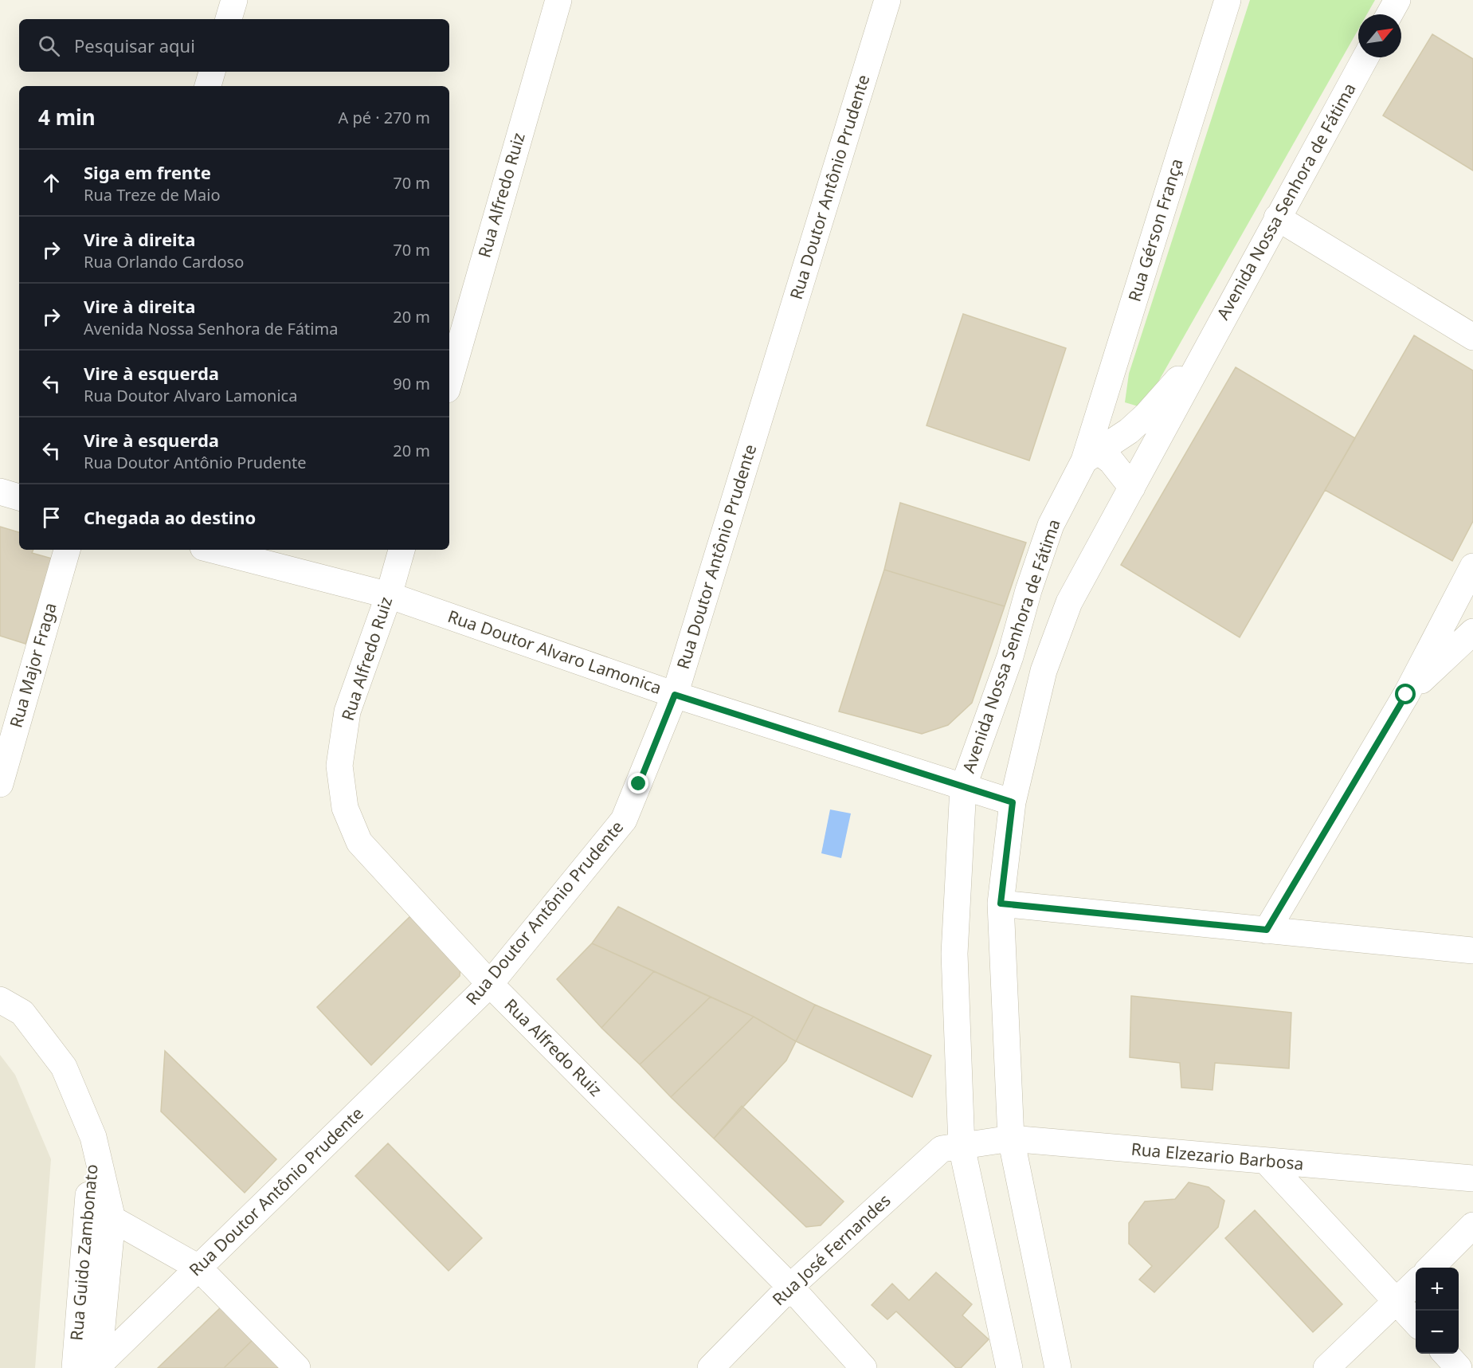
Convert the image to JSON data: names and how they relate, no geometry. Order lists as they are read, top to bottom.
{
  "streets": {
    "street": [
      "Rua Doutor Antônio Prudente",
      "Rua Alfredo Ruiz",
      "Avenida Nossa Senhora de Fátima",
      "Rua Gérson França",
      "Rua Doutor Alvaro Lamonica",
      "Rua Major Fraga",
      "Rua Elzezario Barbosa",
      "Rua José Fernandes",
      "Rua Guido Zambonato"
    ]
  },
  "crossings": [
    ["Rua Doutor Antônio Prudente", "Rua Alfredo Ruiz"],
    ["Rua Doutor Antônio Prudente", "Rua Doutor Alvaro Lamonica"],
    ["Rua Doutor Antônio Prudente", "Rua Guido Zambonato"],
    ["Rua Alfredo Ruiz", "Rua Doutor Alvaro Lamonica"],
    ["Rua Alfredo Ruiz", "Rua José Fernandes"],
    ["Avenida Nossa Senhora de Fátima", "Rua Gérson França"],
    ["Avenida Nossa Senhora de Fátima", "Rua Doutor Alvaro Lamonica"],
    ["Avenida Nossa Senhora de Fátima", "Rua Elzezario Barbosa"],
    ["Avenida Nossa Senhora de Fátima", "Rua José Fernandes"],
    ["Rua Elzezario Barbosa", "Rua José Fernandes"]
  ],
  "north": "top right",
  "page": {
    "search": "Pesquisar aqui",
    "heading": ["4 min", "A pé · 270 m"],
    "list": [
      ["Siga em frente", "Rua Treze de Maio", "70 m"],
      ["Vire à direita", "Rua Orlando Cardoso", "70 m"],
      ["Vire à direita", "Avenida Nossa Senhora de Fátima", "20 m"],
      ["Vire à esquerda", "Rua Doutor Alvaro Lamonica", "90 m"],
      ["Vire à esquerda", "Rua Doutor Antônio Prudente", "20 m"],
      "Chegada ao destino"
    ],
    "map_buttons": ["+", "−"]
  }
}
